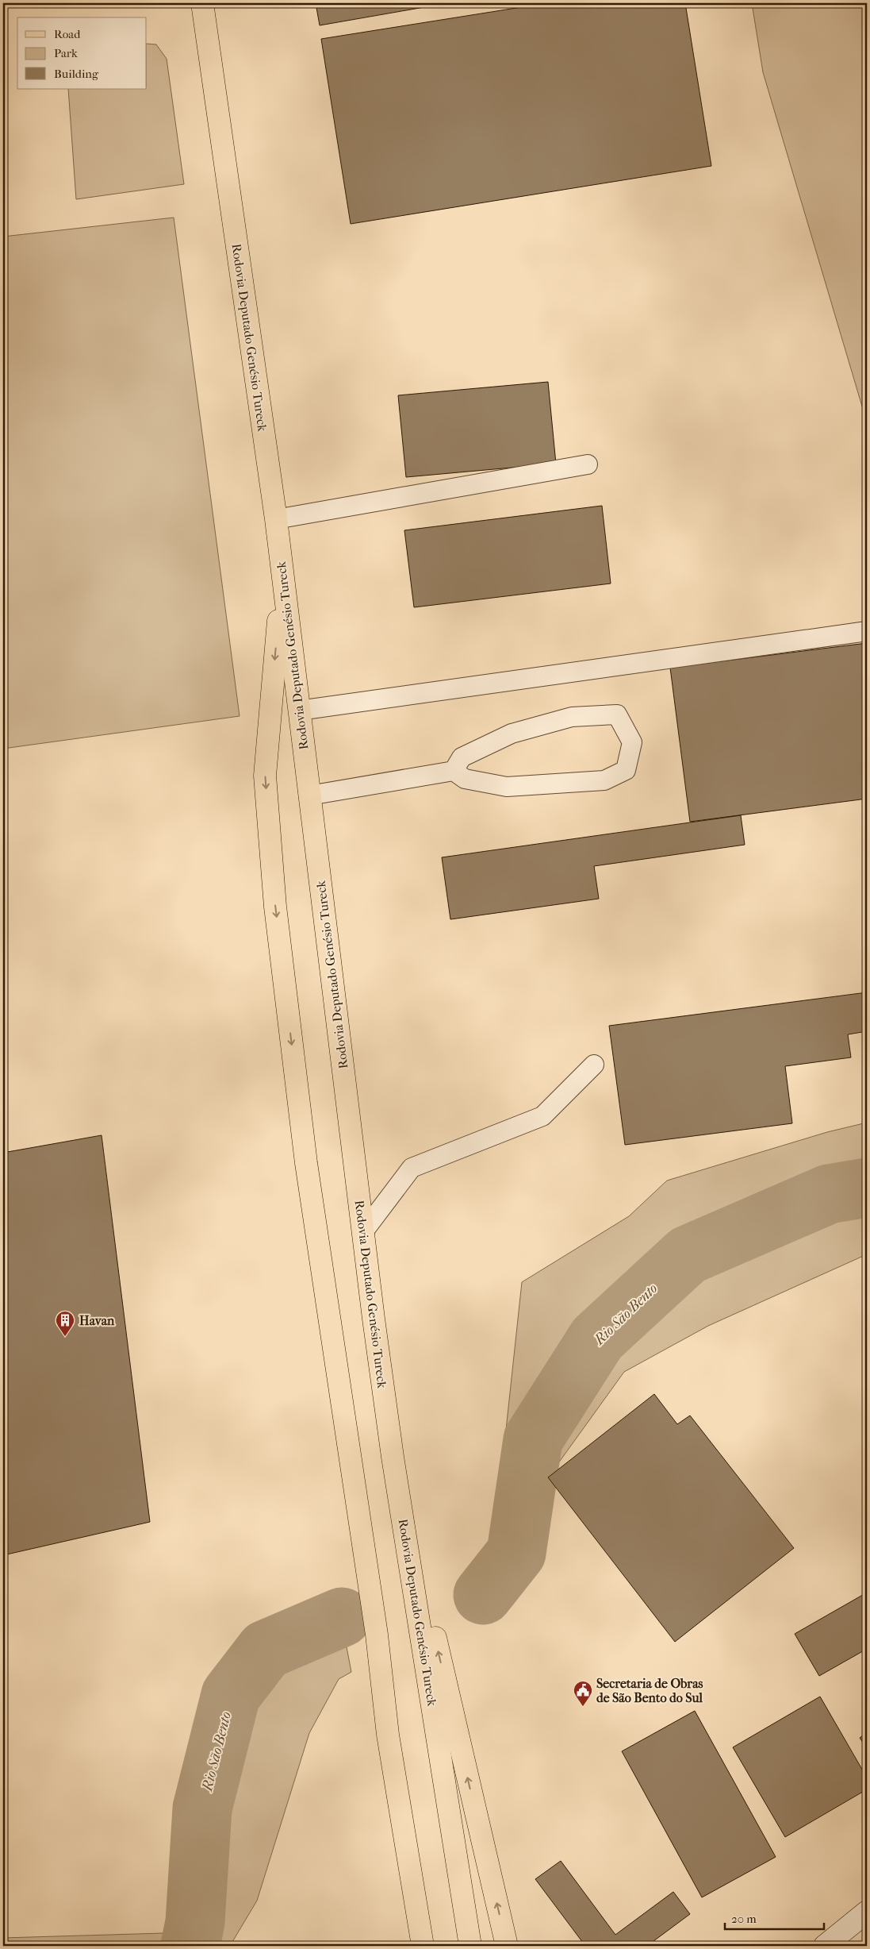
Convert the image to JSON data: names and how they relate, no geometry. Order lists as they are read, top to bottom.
{
  "streets": {
    "main road": ["Rodovia Deputado Genésio Tureck"]
  },
  "water": ["Rio São Bento"],
  "places": {
    "building": ["Havan"],
    "public building": ["Secretaria de Obras de São Bento do Sul"]
  },
  "legend": ["Road", "Park", "Building"],
  "scale_bar": "20 m"
}
